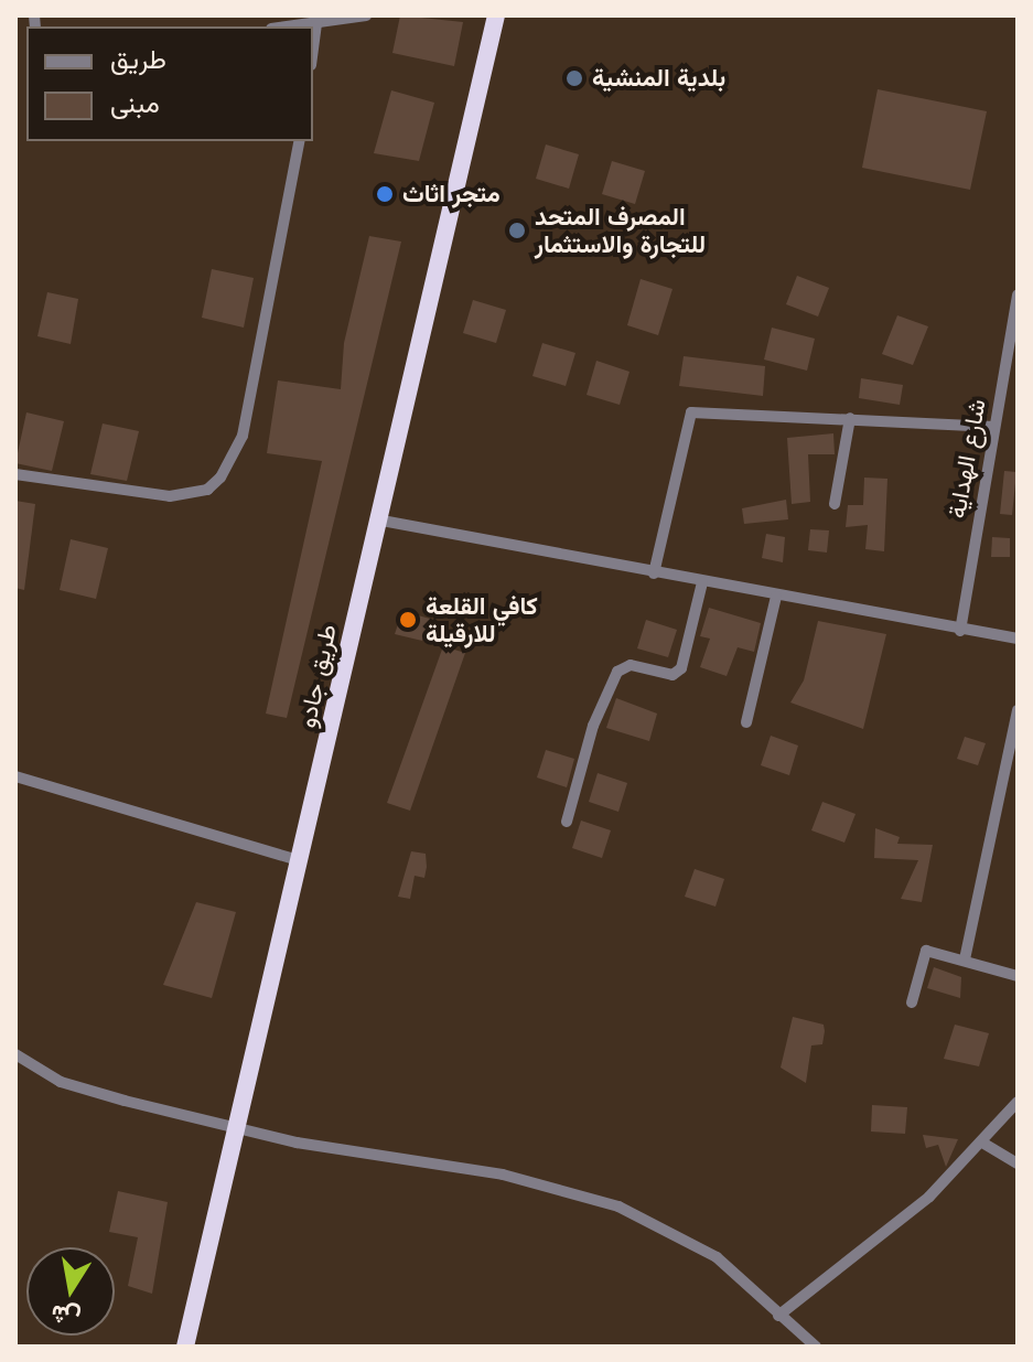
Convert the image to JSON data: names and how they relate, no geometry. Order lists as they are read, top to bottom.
{
  "streets": {
    "highway": ["طريق جادو"],
    "street": ["شارع الهداية"]
  },
  "places": [
    "بلدية المنشية",
    "متجر اثاث",
    "المصرف المتحد للتجارة والاستثمار",
    "كافي القلعة للارقيلة"
  ],
  "legend": ["طريق", "مبنى"],
  "north": "bottom"
}
